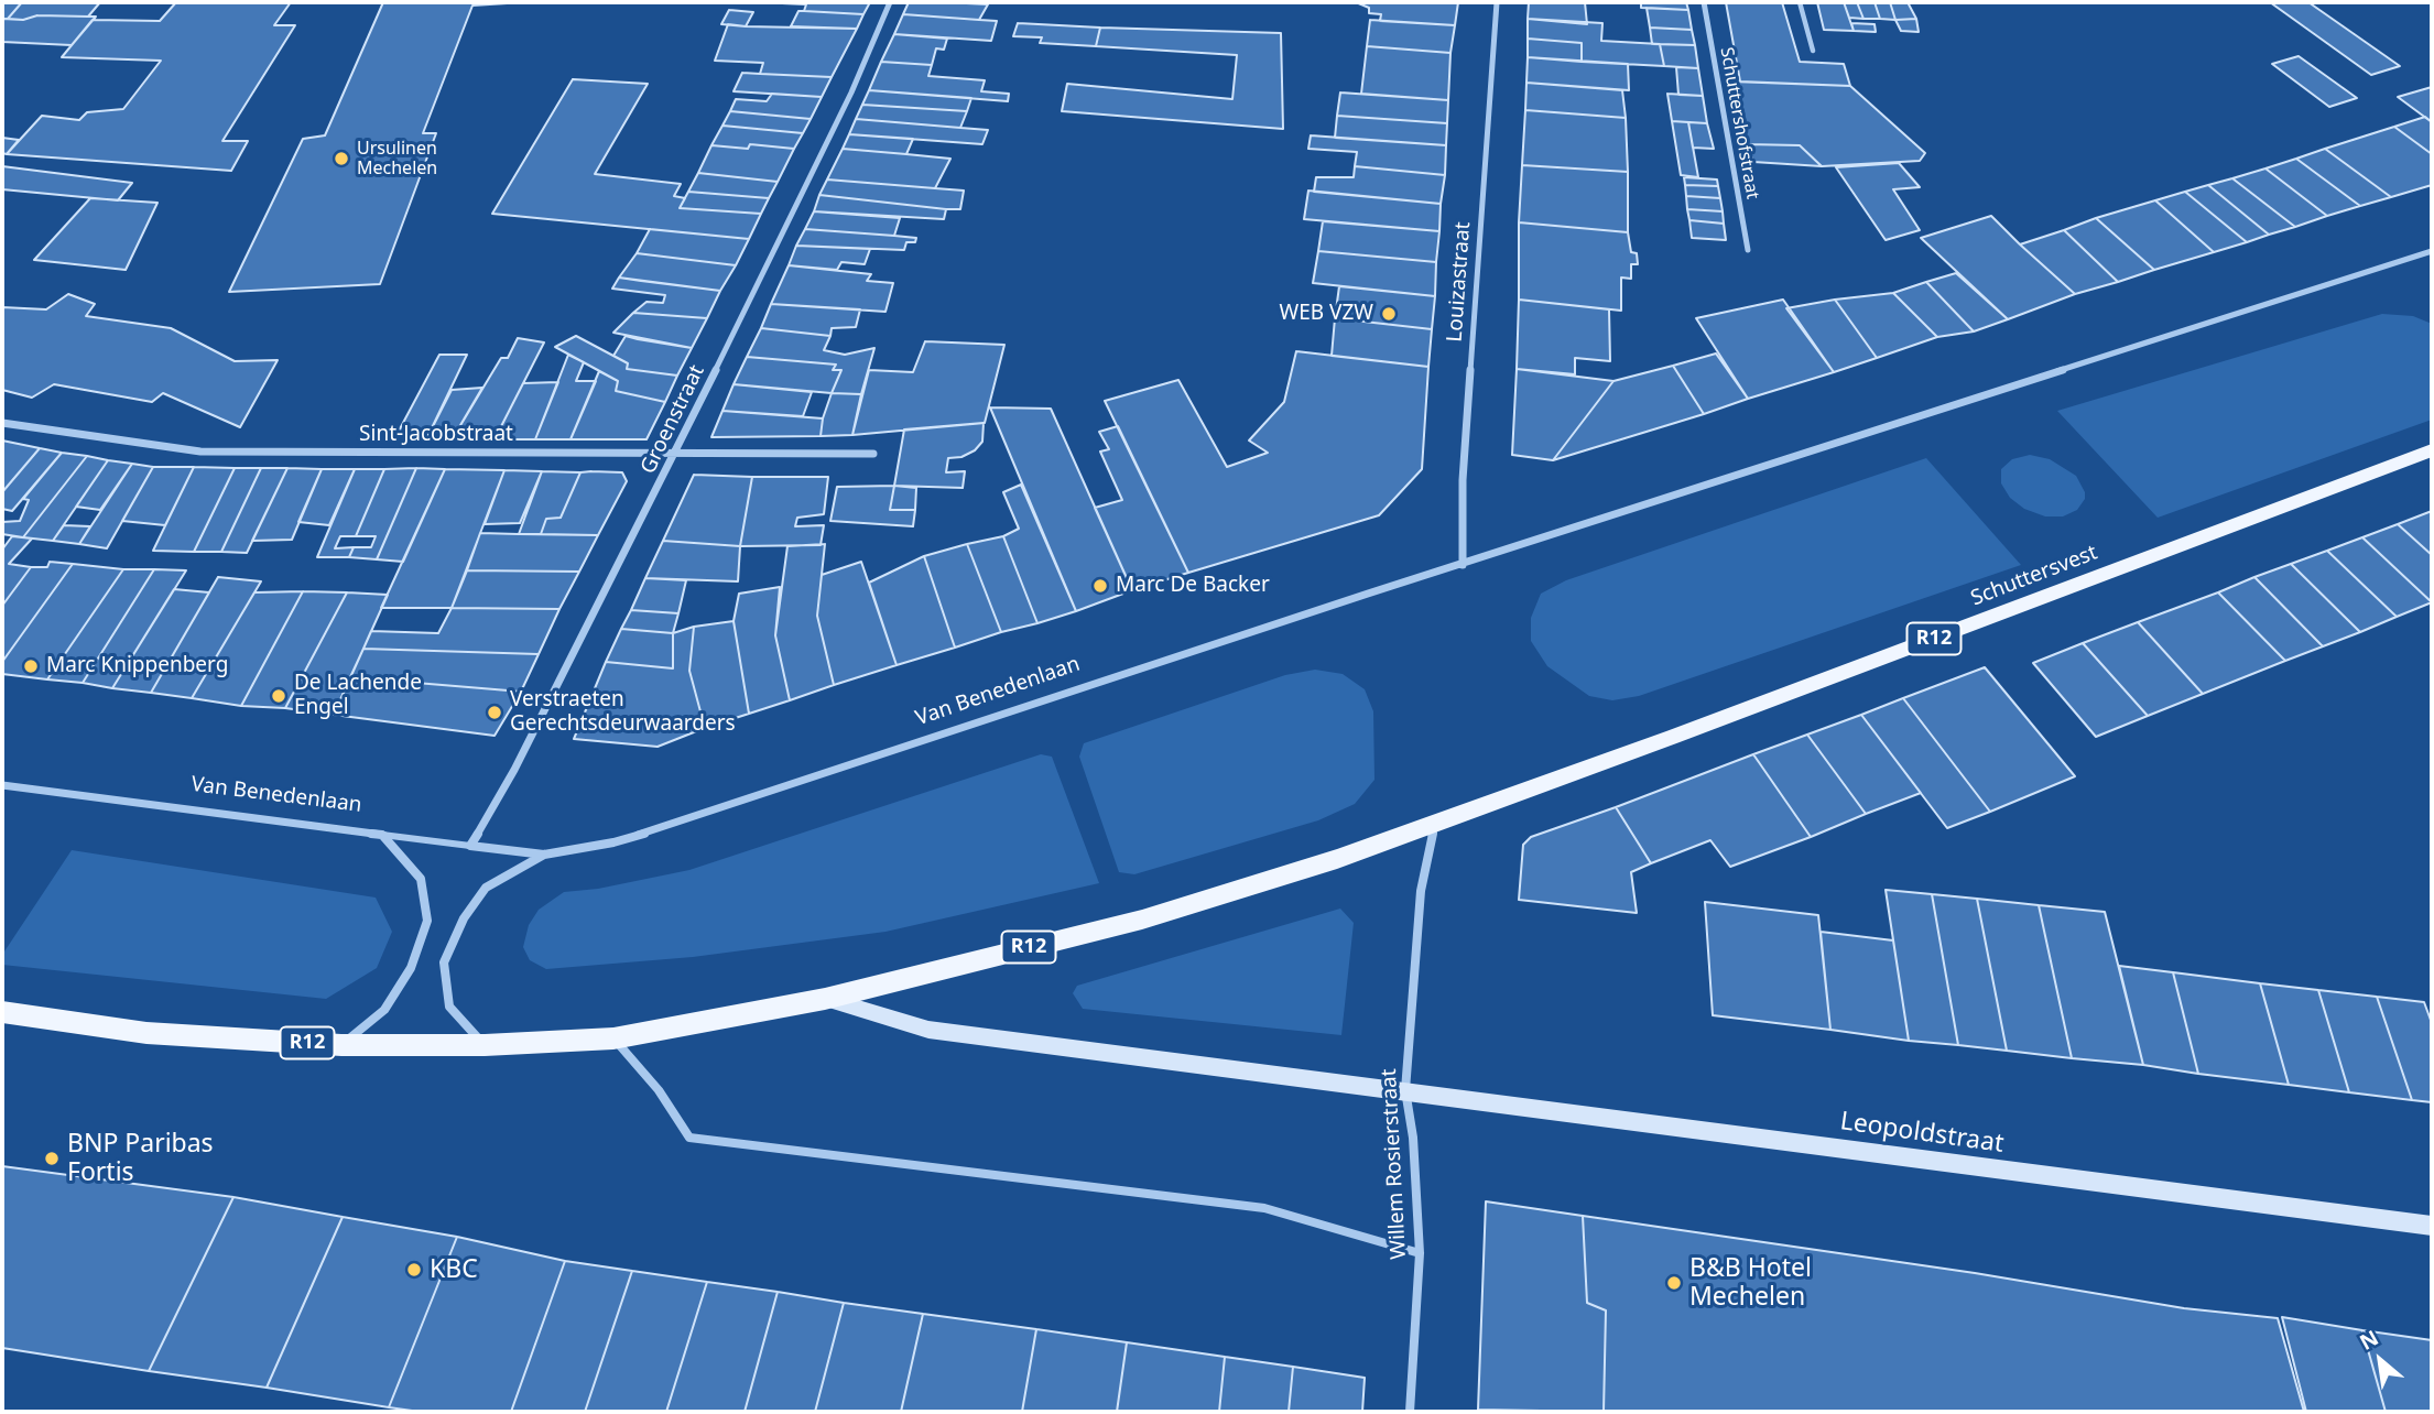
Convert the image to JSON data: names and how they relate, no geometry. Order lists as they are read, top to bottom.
{
  "streets": {
    "main road": ["Schuttersvest", "R12", "Leopoldstraat"],
    "street": [
      "Schuttershofstraat",
      "Louizastraat",
      "Groenstraat",
      "Sint-Jacobstraat",
      "Van Benedenlaan",
      "Willem Rosierstraat"
    ]
  },
  "crossings": [
    ["Louizastraat", "Van Benedenlaan"],
    ["Groenstraat", "Sint-Jacobstraat"],
    ["Groenstraat", "Van Benedenlaan"],
    ["Schuttersvest", "R12"],
    ["Schuttersvest", "Willem Rosierstraat"],
    ["R12", "Van Benedenlaan"],
    ["R12", "Willem Rosierstraat"],
    ["Leopoldstraat", "Willem Rosierstraat"]
  ],
  "places": [
    "Ursulinen Mechelen",
    "WEB VZW",
    "Marc De Backer",
    "Marc Knippenberg",
    "De Lachende Engel",
    "Verstraeten Gerechtsdeurwaarders",
    "BNP Paribas Fortis",
    "KBC",
    "B&B Hotel Mechelen"
  ],
  "north": "top left"
}
